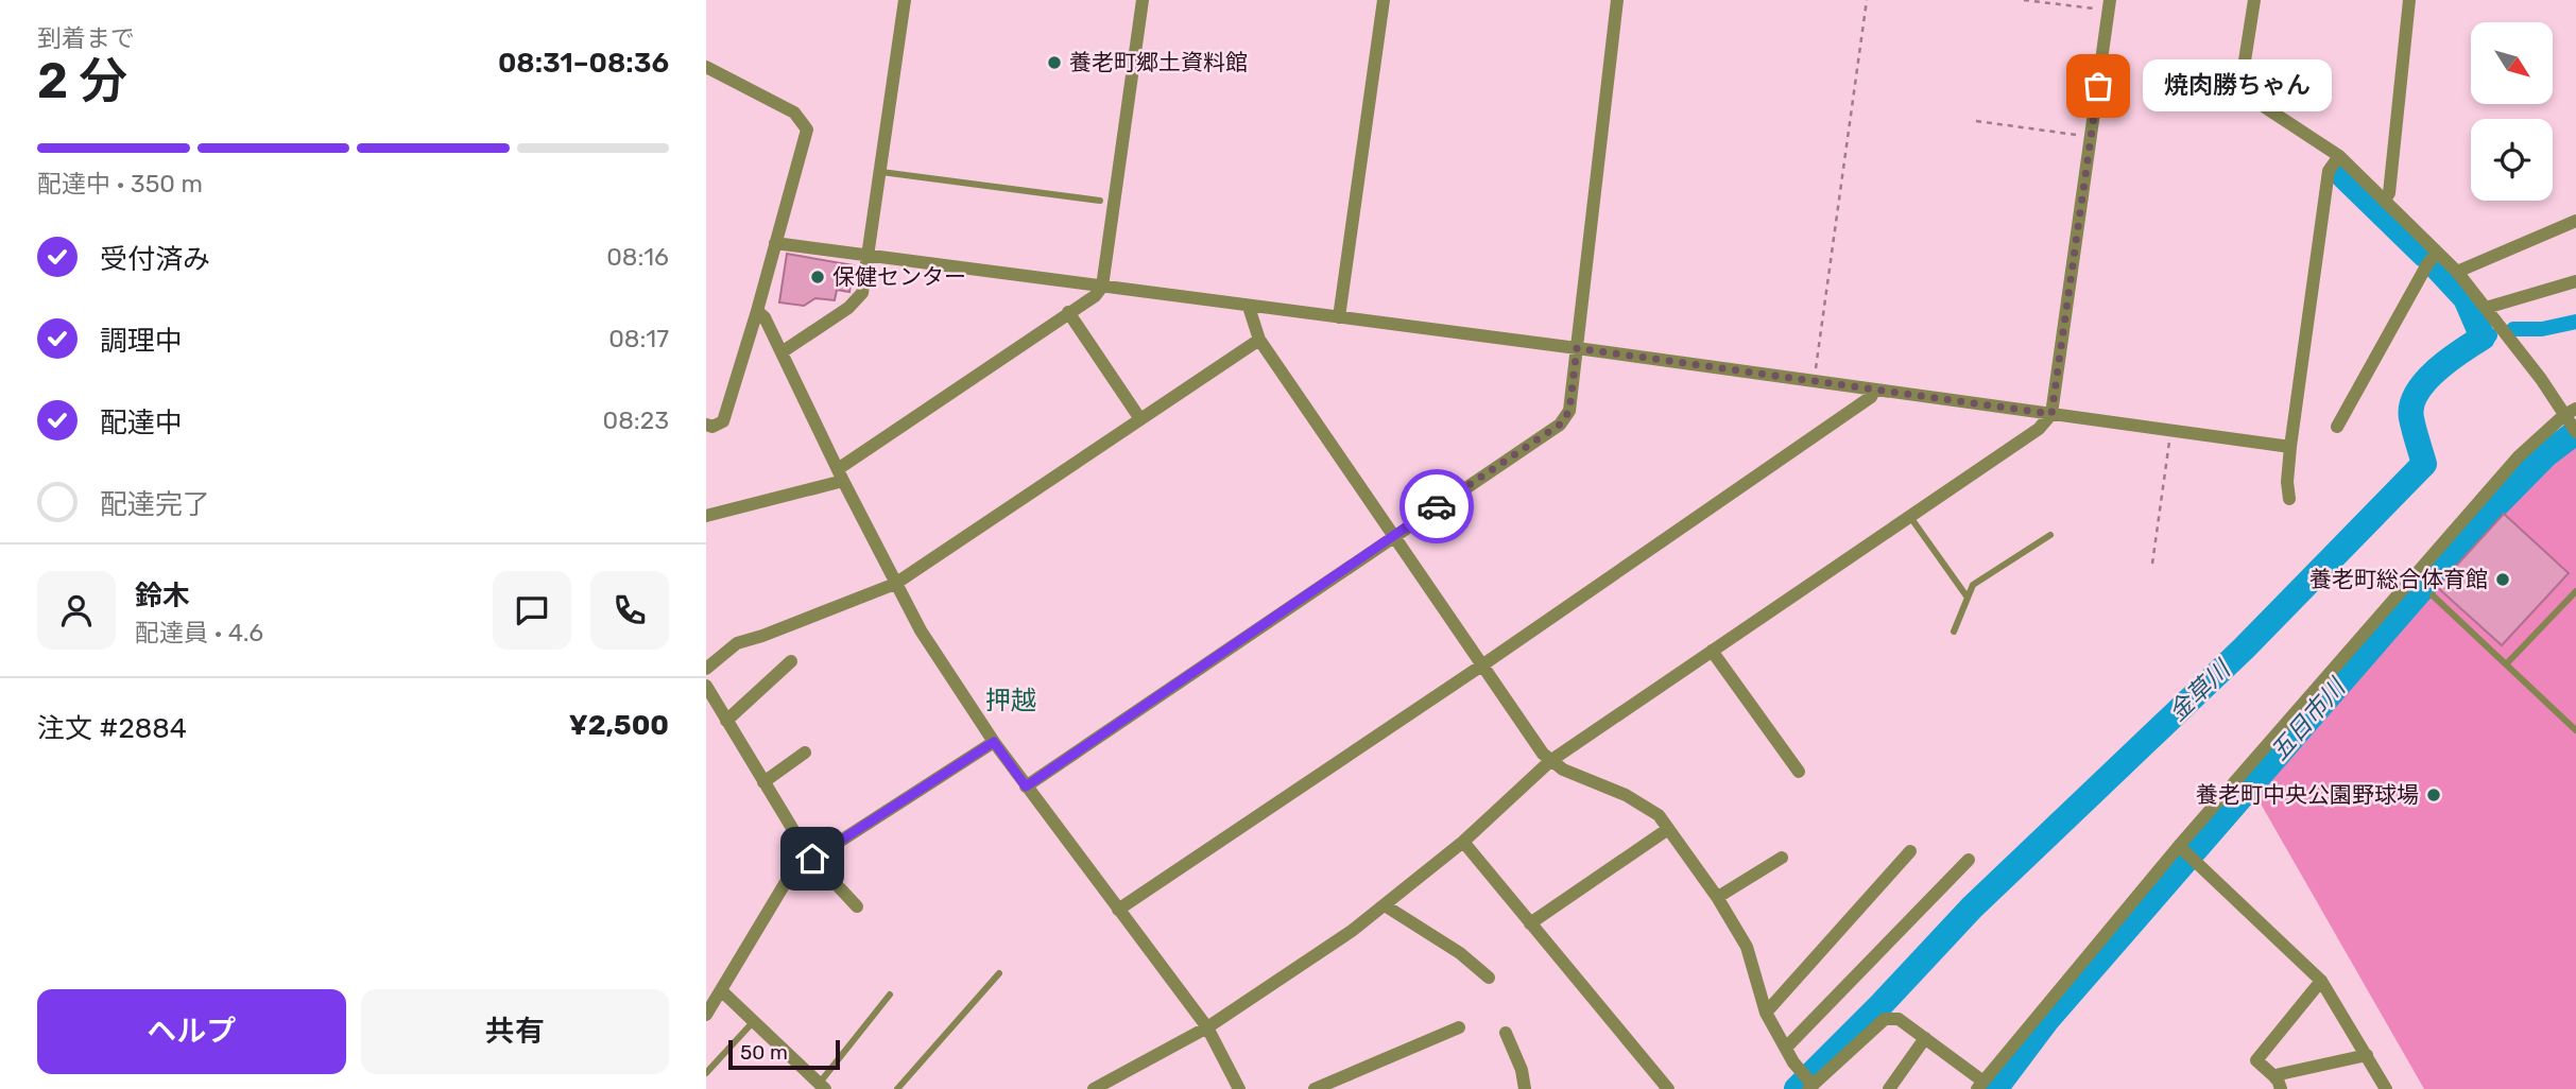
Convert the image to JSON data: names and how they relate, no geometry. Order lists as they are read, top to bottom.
{
  "districts": ["押越"],
  "water": ["金草川", "五日市川"],
  "places": [
    "養老町郷土資料館",
    "焼肉勝ちゃん",
    "保健センター",
    "養老町総合体育館",
    "養老町中央公園野球場"
  ],
  "scale_bar": "50 m",
  "north": "bottom right",
  "page": {
    "heading": ["2 分", "到着まで", "08:31–08:36"],
    "panel": [
      "鈴木",
      "配達員 · 4.6",
      "注文 #2884",
      "¥2,500"
    ],
    "bubble": "焼肉勝ちゃん",
    "bar": "配達中 · 350 m",
    "list": [
      ["受付済み", "08:16"],
      ["調理中", "08:17"],
      ["配達中", "08:23"],
      "配達完了"
    ],
    "buttons": ["ヘルプ", "共有"],
    "scale": "50 m"
  }
}
